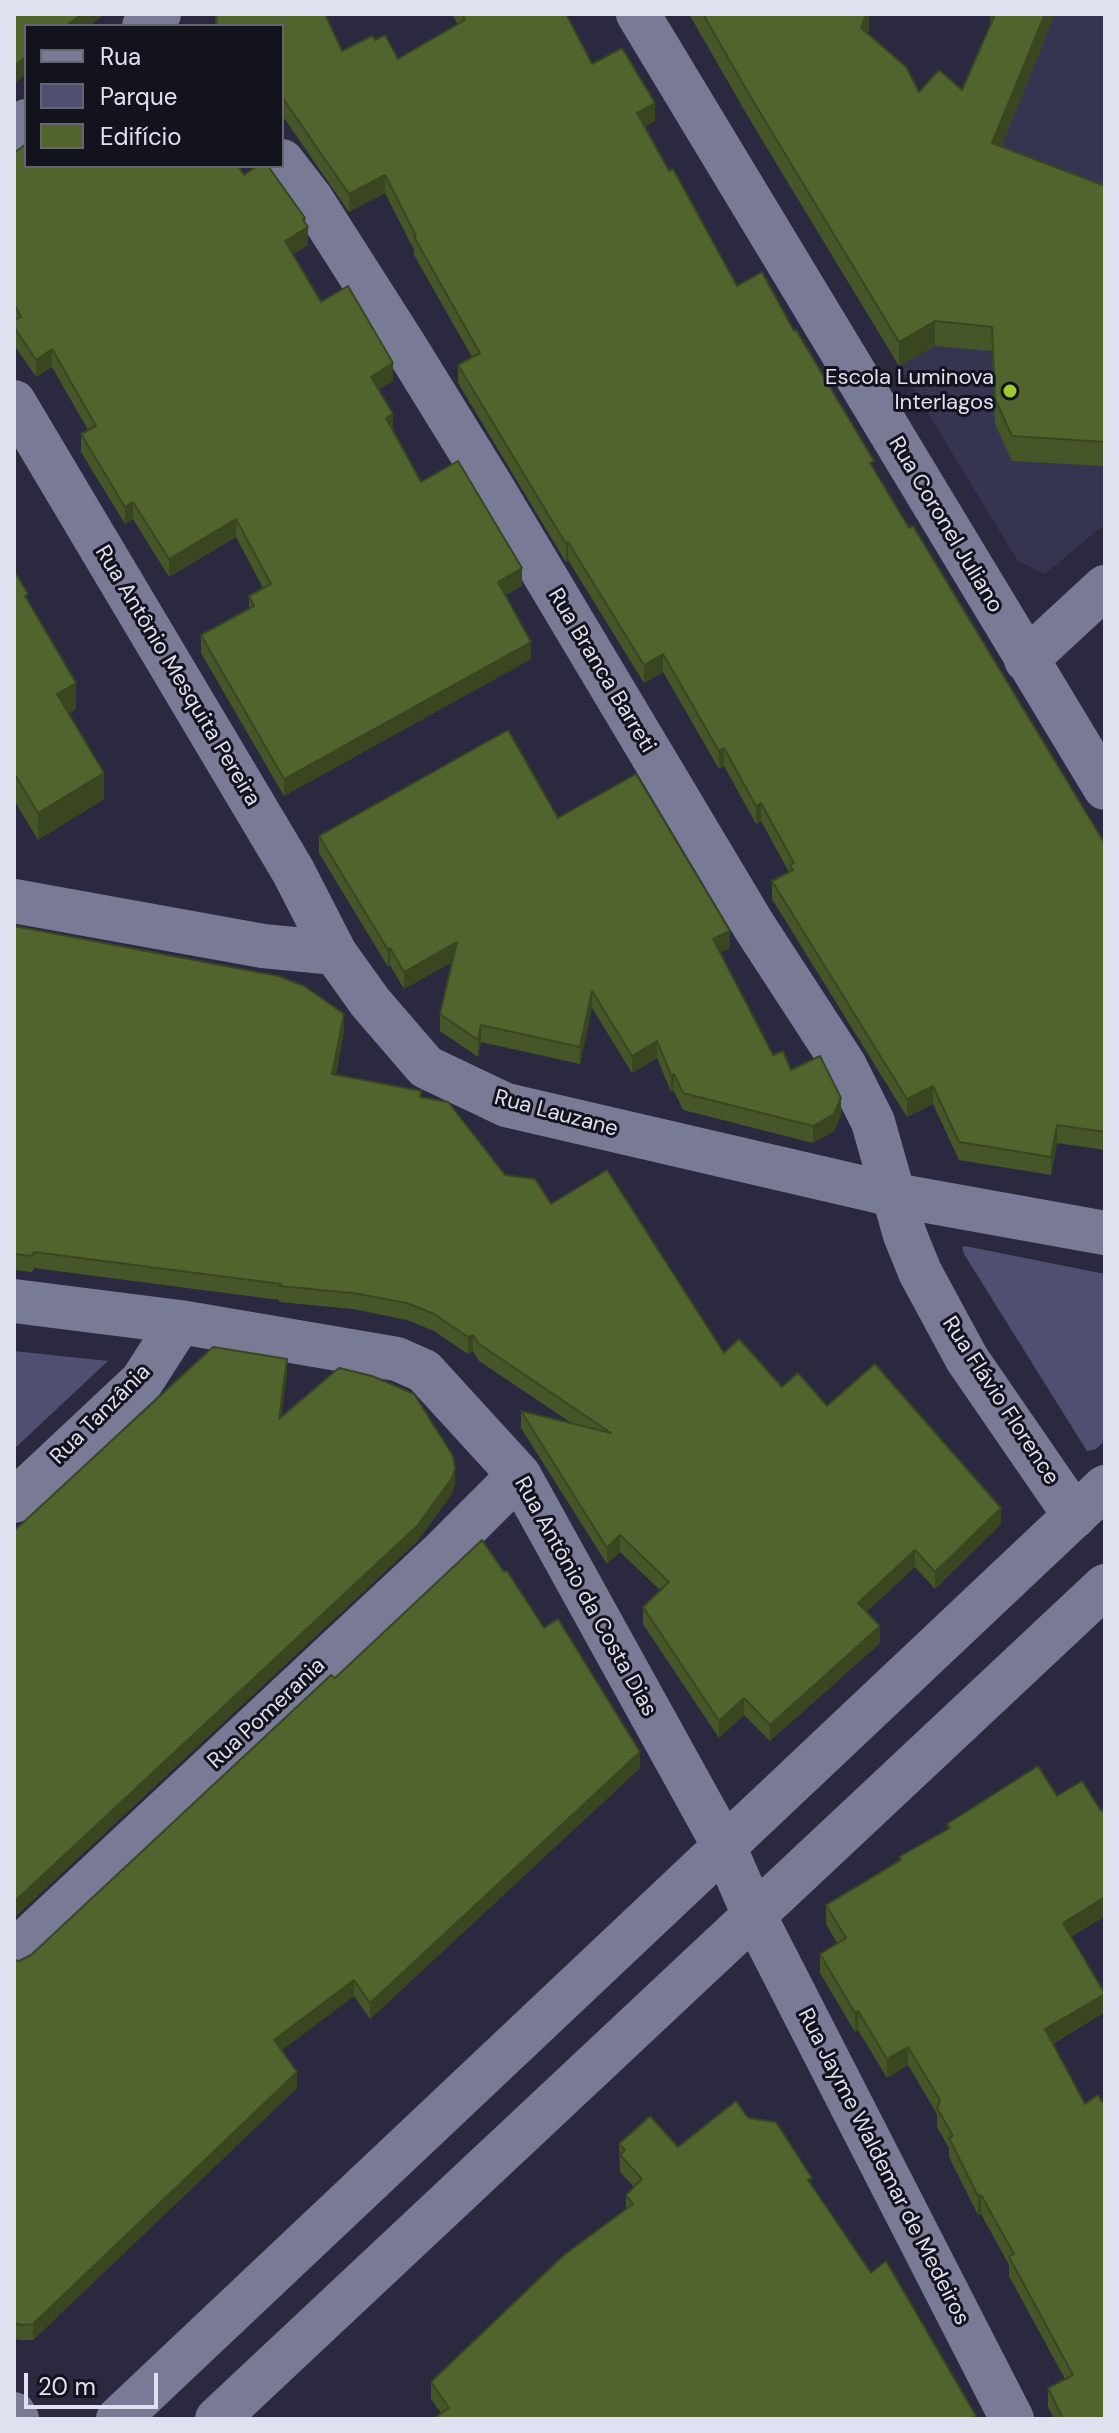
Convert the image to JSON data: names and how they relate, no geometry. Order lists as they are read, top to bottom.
{
  "streets": {
    "street": [
      "Rua Coronel Juliano",
      "Rua Branca Barreti",
      "Rua Antônio Mesquita Pereira",
      "Rua Lauzane",
      "Rua Flávio Florence",
      "Rua Tanzânia",
      "Rua Antônio da Costa Dias",
      "Rua Pomerania",
      "Rua Jayme Waldemar de Medeiros"
    ]
  },
  "crossings": [
    ["Rua Branca Barreti", "Rua Lauzane"],
    ["Rua Branca Barreti", "Rua Flávio Florence"],
    ["Rua Antônio Mesquita Pereira", "Rua Lauzane"],
    ["Rua Lauzane", "Rua Flávio Florence"],
    ["Rua Tanzânia", "Rua Antônio da Costa Dias"],
    ["Rua Antônio da Costa Dias", "Rua Pomerania"],
    ["Rua Antônio da Costa Dias", "Rua Jayme Waldemar de Medeiros"]
  ],
  "places": ["Escola Luminova Interlagos"],
  "legend": ["Rua", "Parque", "Edifício"],
  "scale_bar": "20 m"
}
